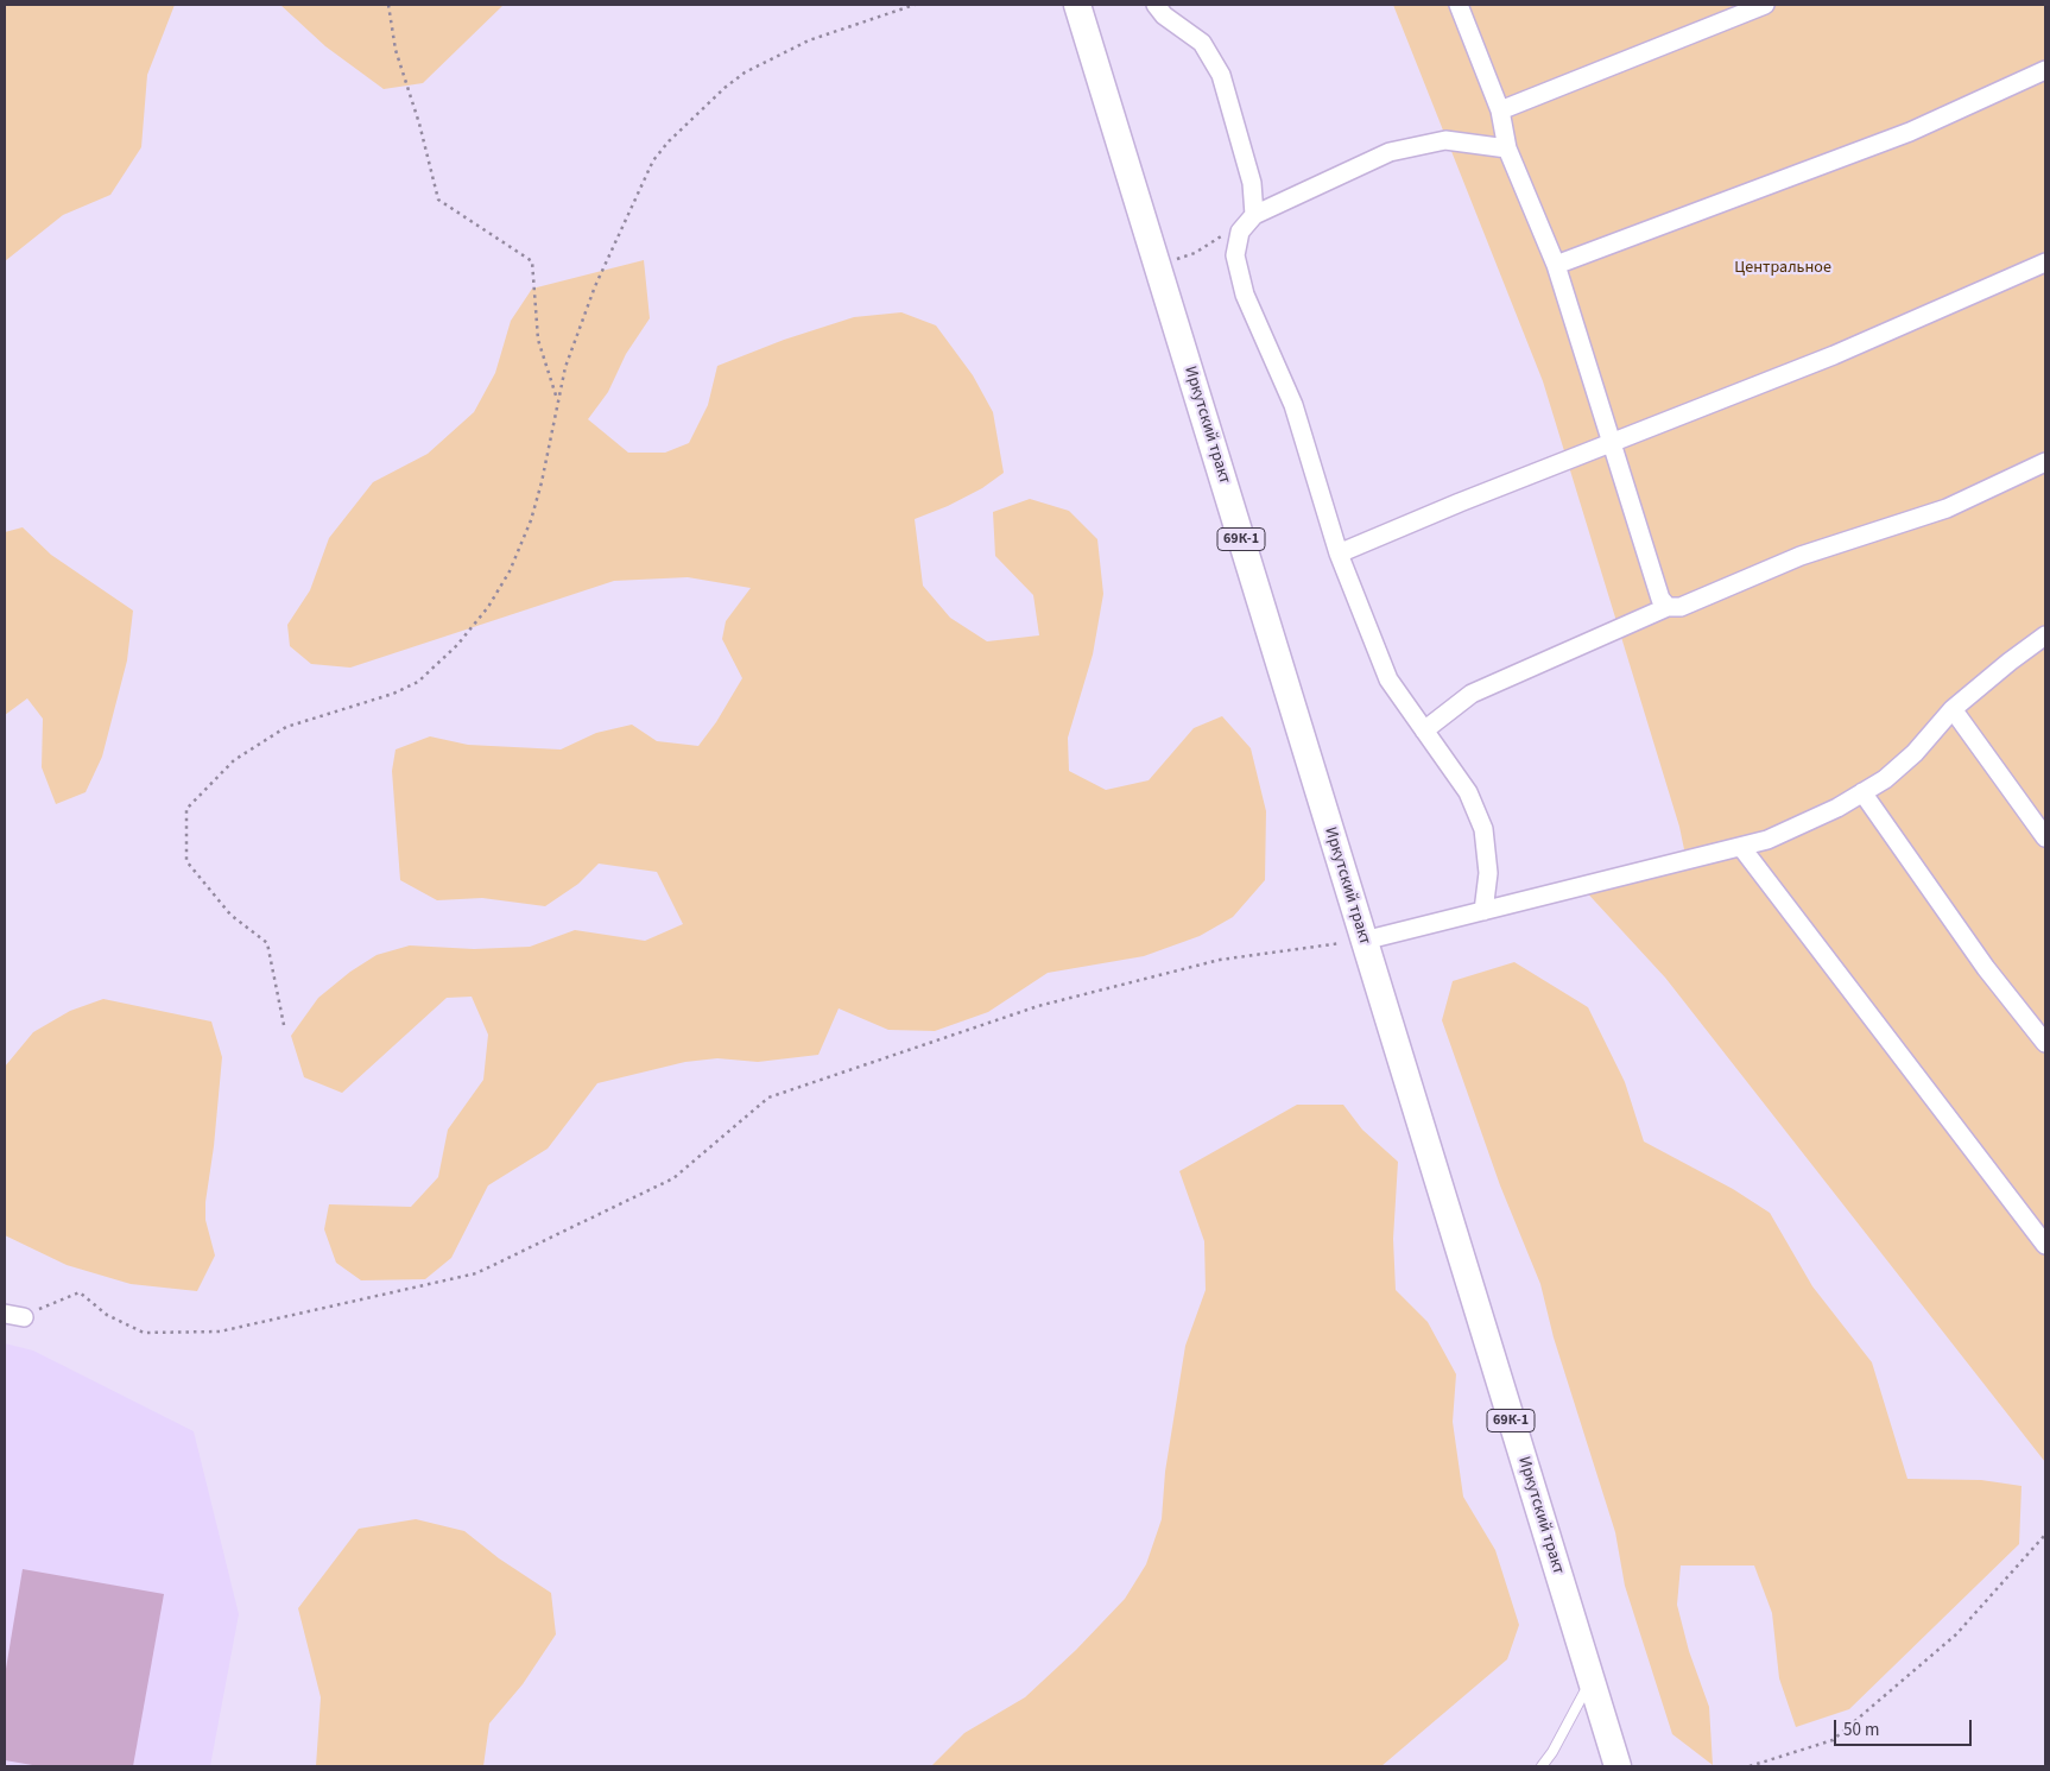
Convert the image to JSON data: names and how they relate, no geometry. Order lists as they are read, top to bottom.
{
  "streets": {
    "main road": ["Иркутский тракт", "69К-1"]
  },
  "parks": ["Центральное"],
  "scale_bar": "50 m"
}
